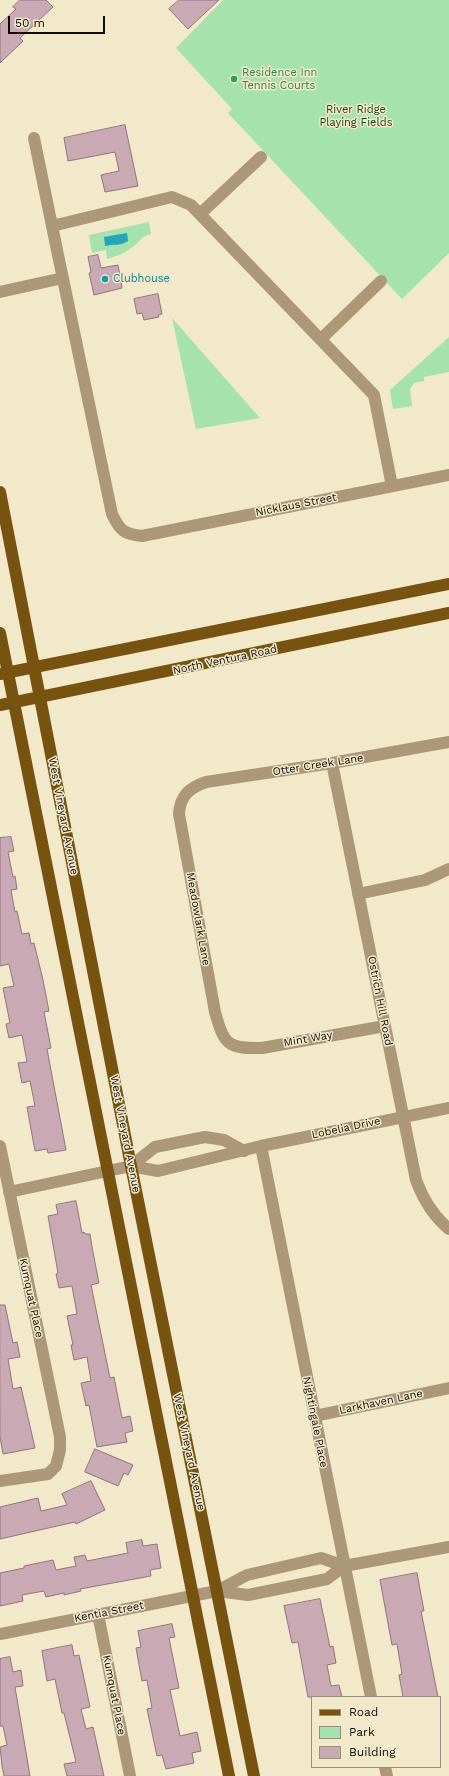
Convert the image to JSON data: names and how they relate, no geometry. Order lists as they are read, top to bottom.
{
  "streets": {
    "main road": ["North Ventura Road", "West Vineyard Avenue"],
    "street": [
      "Nicklaus Street",
      "Otter Creek Lane",
      "Meadowlark Lane",
      "Ostrich Hill Road",
      "Mint Way",
      "Lobelia Drive",
      "Kumquat Place",
      "Larkhaven Lane",
      "Nightingale Place",
      "Kentia Street"
    ]
  },
  "crossings": [
    ["North Ventura Road", "West Vineyard Avenue"],
    ["Otter Creek Lane", "Meadowlark Lane"],
    ["Otter Creek Lane", "Ostrich Hill Road"],
    ["West Vineyard Avenue", "Lobelia Drive"],
    ["West Vineyard Avenue", "Kentia Street"],
    ["Meadowlark Lane", "Mint Way"],
    ["Ostrich Hill Road", "Mint Way"],
    ["Ostrich Hill Road", "Lobelia Drive"],
    ["Lobelia Drive", "Kumquat Place"],
    ["Lobelia Drive", "Nightingale Place"],
    ["Kumquat Place", "Kentia Street"],
    ["Larkhaven Lane", "Nightingale Place"],
    ["Nightingale Place", "Kentia Street"]
  ],
  "parks": ["River Ridge Playing Fields"],
  "places": ["Residence Inn Tennis Courts", "Clubhouse"],
  "legend": ["Road", "Park", "Building"],
  "scale_bar": "50 m"
}
